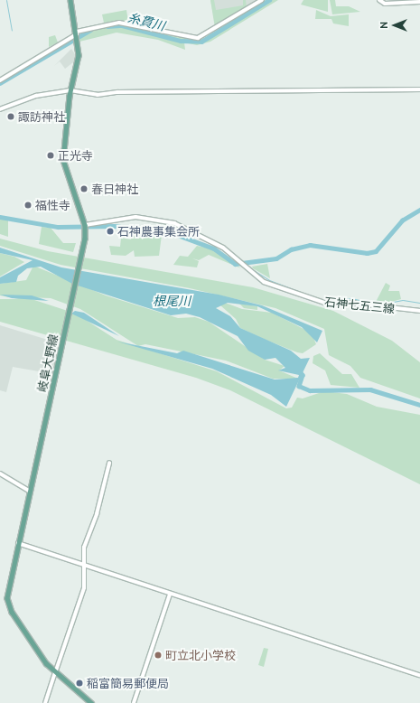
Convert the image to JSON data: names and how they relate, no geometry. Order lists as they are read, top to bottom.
{
  "streets": {
    "main road": ["石神七五三線", "岐阜大野線"]
  },
  "crossings": [
    ["石神七五三線", "岐阜大野線"]
  ],
  "water": ["糸貫川", "根尾川"],
  "places": [
    "諏訪神社",
    "正光寺",
    "春日神社",
    "福性寺",
    "石神農事集会所",
    "町立北小学校",
    "稲富簡易郵便局"
  ],
  "north": "left"
}
